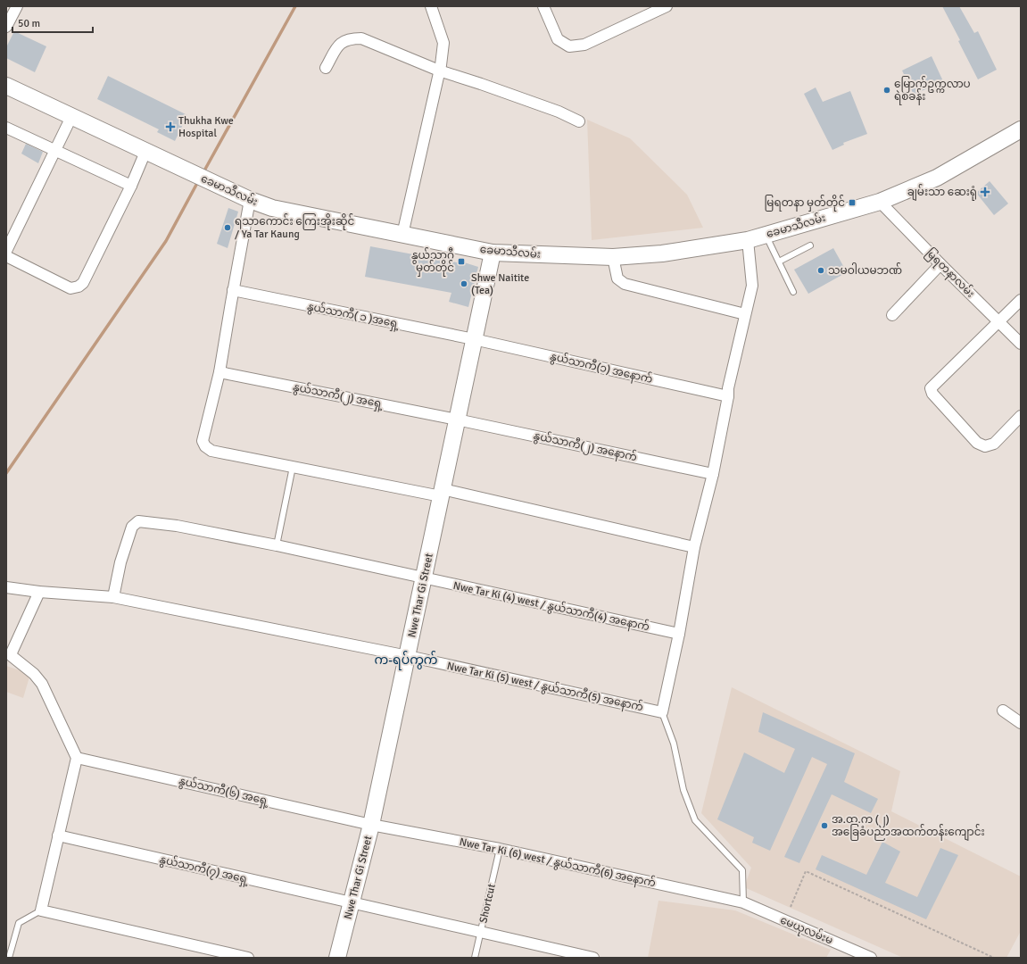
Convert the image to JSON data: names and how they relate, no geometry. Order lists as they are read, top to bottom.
{
  "streets": {
    "main road": ["ခေမာသီလမ်း", "Nwe Thar Gi Street"],
    "street": [
      "မြရတနာလမ်း",
      "နွယ်သာကီ( ၁ )အရှေ့",
      "နွယ်သာကီ(၁) အနောက်",
      "နွယ်သာကီ(၂) အရှေ့",
      "နွယ်သာကီ(၂) အနောက်",
      "Nwe Tar Ki (4) west / နွယ်သာကီ(4) အနောက်",
      "Nwe Tar Ki (5) west / နွယ်သာကီ(5) အနောက်",
      "နွယ်သာကီ(၆) အရှေ့",
      "Nwe Tar Ki (6) west / နွယ်သာကီ(6) အနောက်",
      "နွယ်သာကီ(၇) အရှေ့",
      "မေယုလမ်းမ"
    ],
    "lane": ["Shortcut"]
  },
  "crossings": [
    ["ခေမာသီလမ်း", "မြရတနာလမ်း"],
    ["ခေမာသီလမ်း", "Nwe Thar Gi Street"],
    ["နွယ်သာကီ( ၁ )အရှေ့", "နွယ်သာကီ(၁) အနောက်"],
    ["နွယ်သာကီ( ၁ )အရှေ့", "Nwe Thar Gi Street"],
    ["နွယ်သာကီ(၁) အနောက်", "Nwe Thar Gi Street"],
    ["နွယ်သာကီ(၂) အရှေ့", "နွယ်သာကီ(၂) အနောက်"],
    ["နွယ်သာကီ(၂) အရှေ့", "Nwe Thar Gi Street"],
    ["နွယ်သာကီ(၂) အနောက်", "Nwe Thar Gi Street"],
    ["Nwe Thar Gi Street", "Nwe Tar Ki (4) west / နွယ်သာကီ(4) အနောက်"],
    ["Nwe Thar Gi Street", "Nwe Tar Ki (5) west / နွယ်သာကီ(5) အနောက်"],
    ["Nwe Thar Gi Street", "နွယ်သာကီ(၆) အရှေ့"],
    ["Nwe Thar Gi Street", "Nwe Tar Ki (6) west / နွယ်သာကီ(6) အနောက်"],
    ["Nwe Thar Gi Street", "နွယ်သာကီ(၇) အရှေ့"],
    ["Nwe Tar Ki (4) west / နွယ်သာကီ(4) အနောက်", "Nwe Tar Ki (5) west / နွယ်သာကီ(5) အနောက်"],
    ["နွယ်သာကီ(၆) အရှေ့", "Nwe Tar Ki (6) west / နွယ်သာကီ(6) အနောက်"],
    ["Nwe Tar Ki (6) west / နွယ်သာကီ(6) အနောက်", "Shortcut"],
    ["Nwe Tar Ki (6) west / နွယ်သာကီ(6) အနောက်", "မေယုလမ်းမ"],
    ["နွယ်သာကီ(၇) အရှေ့", "Shortcut"]
  ],
  "districts": ["က-ရပ်ကွက်"],
  "places": {
    "other": [
      "မြောက်ဥက္ကလာပ ရဲစခန်း",
      "ရသာကောင်း ကြေးအိုးဆိုင် / Ya Tar Kaung",
      "သမဝါယမဘဏ်",
      "Shwe Naitite (Tea)",
      "အ.ထ.က (၂) အခြေခံပညာအထက်တန်းကျောင်း"
    ],
    "health": ["Thukha Kwe Hospital", "ချမ်းသာ ဆေးရုံ"],
    "transit": ["မြရတနာ မှတ်တိုင်", "နွယ်သာဂီ မှတ်တိုင်"]
  },
  "scale_bar": "50 m"
}
